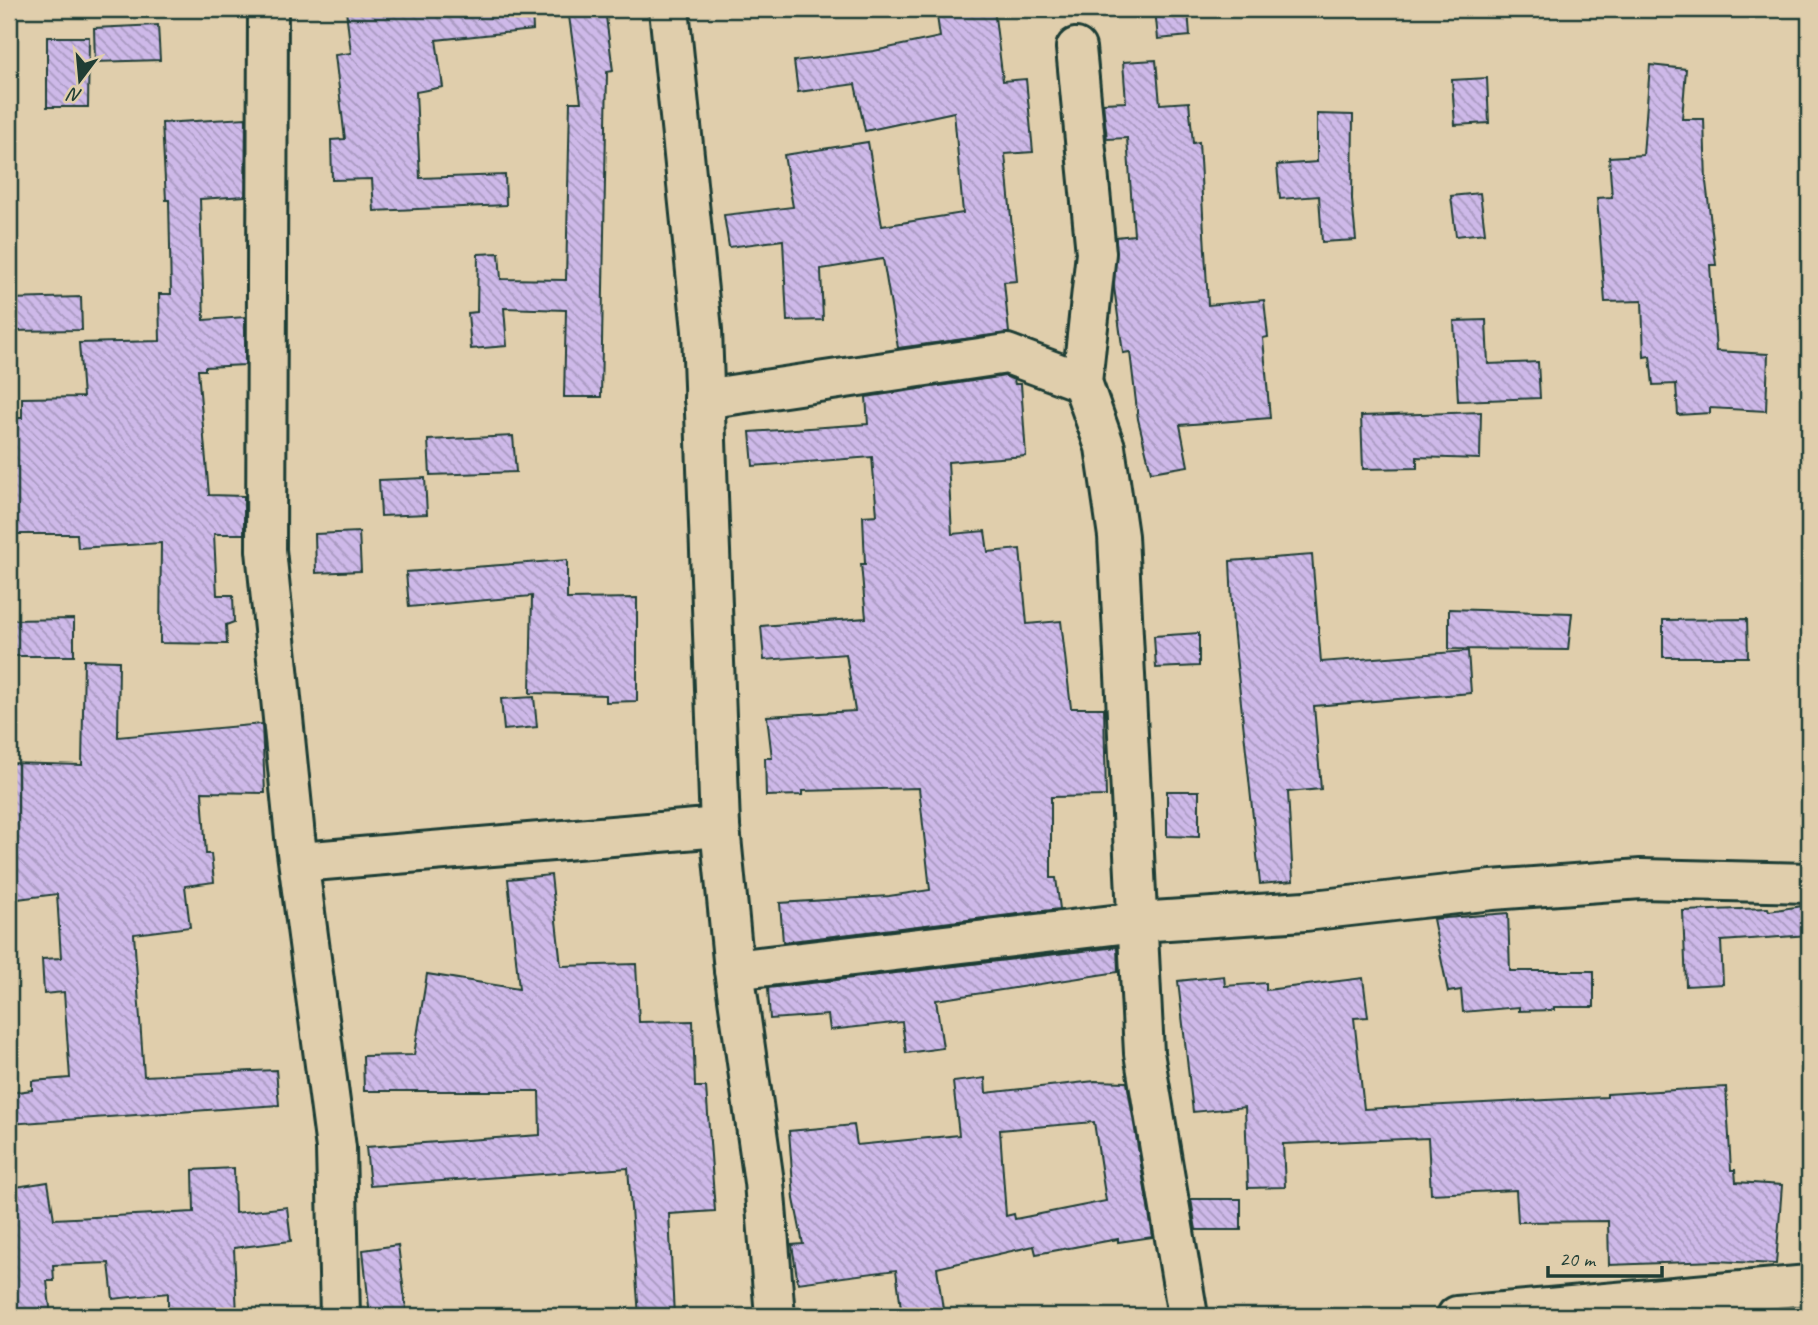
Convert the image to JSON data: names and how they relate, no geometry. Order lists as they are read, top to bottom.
{
  "scale_bar": "20 m",
  "north": "bottom"
}
